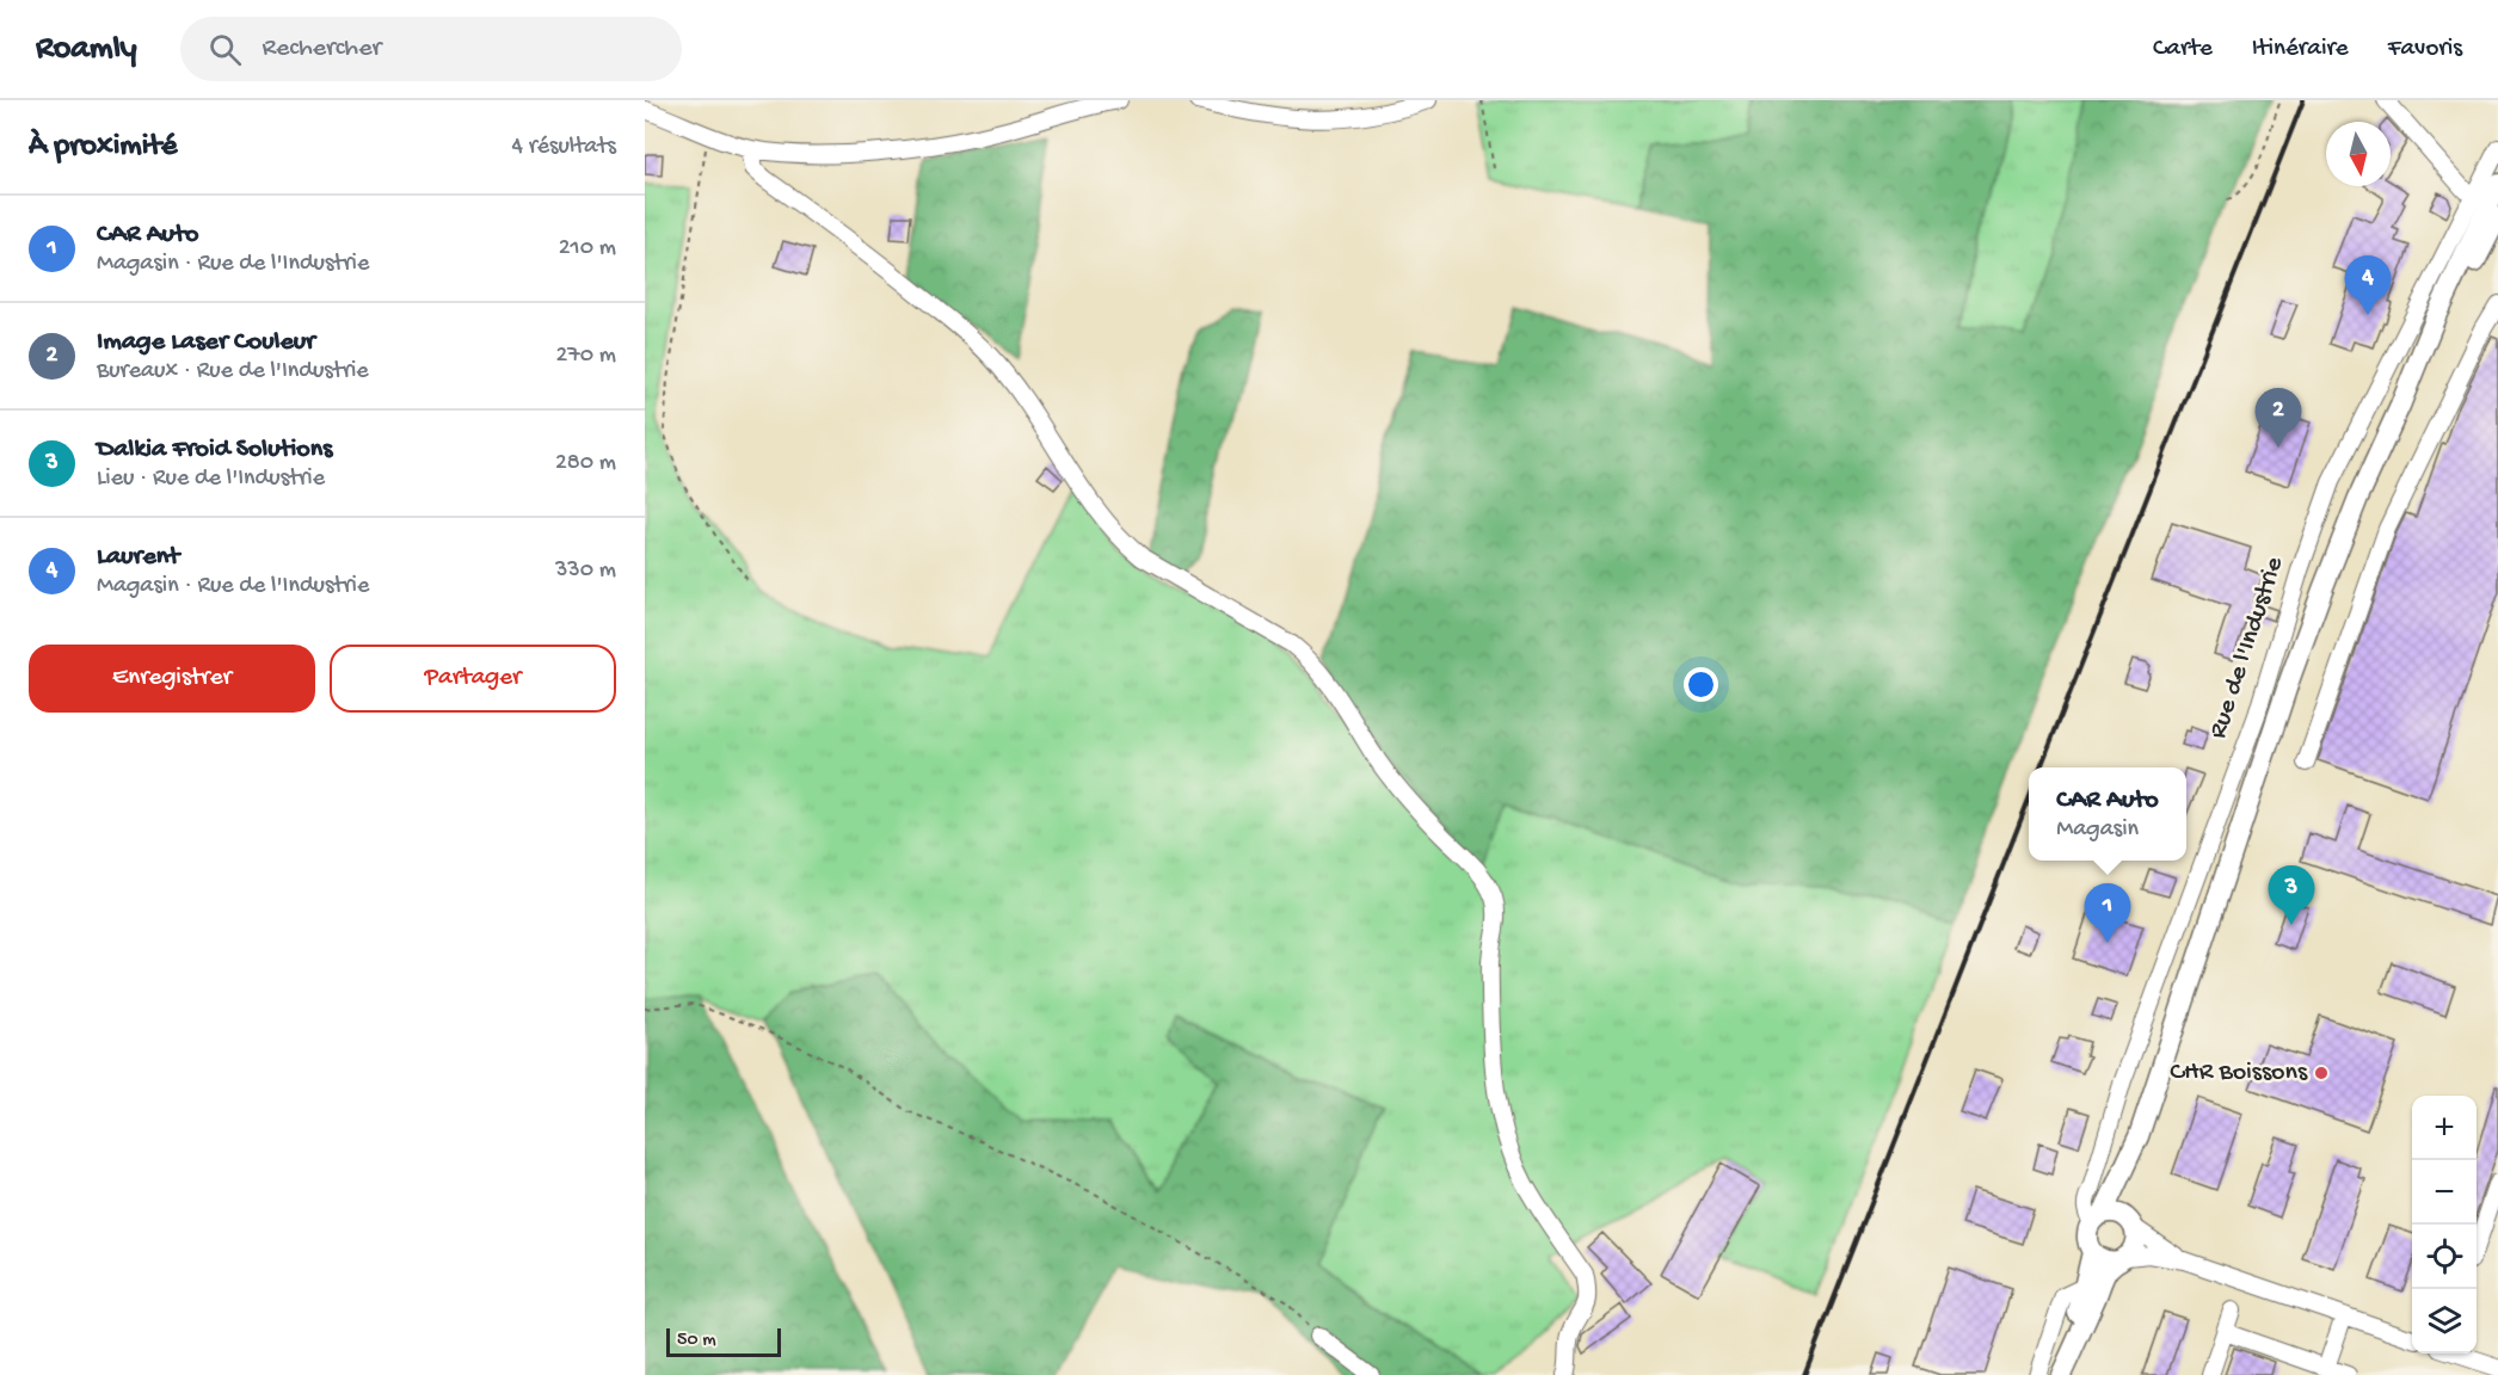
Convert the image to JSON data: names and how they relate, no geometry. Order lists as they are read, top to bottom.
{
  "streets": {
    "main road": ["Rue de l'Industrie"]
  },
  "places": ["CHR Boissons"],
  "scale_bar": "50 m",
  "north": "bottom",
  "page": {
    "header": "Roamly",
    "search": "Rechercher",
    "nav": ["Carte", "Itinéraire", "Favoris"],
    "heading": ["À proximité", "4 résultats"],
    "list": [
      {
        "mark": "1",
        "name": "CAR Auto",
        "note": "Magasin · Rue de l'Industrie",
        "value": "210 m"
      },
      {
        "mark": "2",
        "name": "Image Laser Couleur",
        "note": "Bureaux · Rue de l'Industrie",
        "value": "270 m"
      },
      {
        "mark": "3",
        "name": "Dalkia Froid Solutions",
        "note": "Lieu · Rue de l'Industrie",
        "value": "280 m"
      },
      {
        "mark": "4",
        "name": "Laurent",
        "note": "Magasin · Rue de l'Industrie",
        "value": "330 m"
      }
    ],
    "pins": [
      "4",
      "2",
      "3",
      "1"
    ],
    "buttons": ["Enregistrer", "Partager"],
    "popup": ["CAR Auto", "Magasin"],
    "map_buttons": ["+", "−"],
    "scale": "50 m"
  }
}
